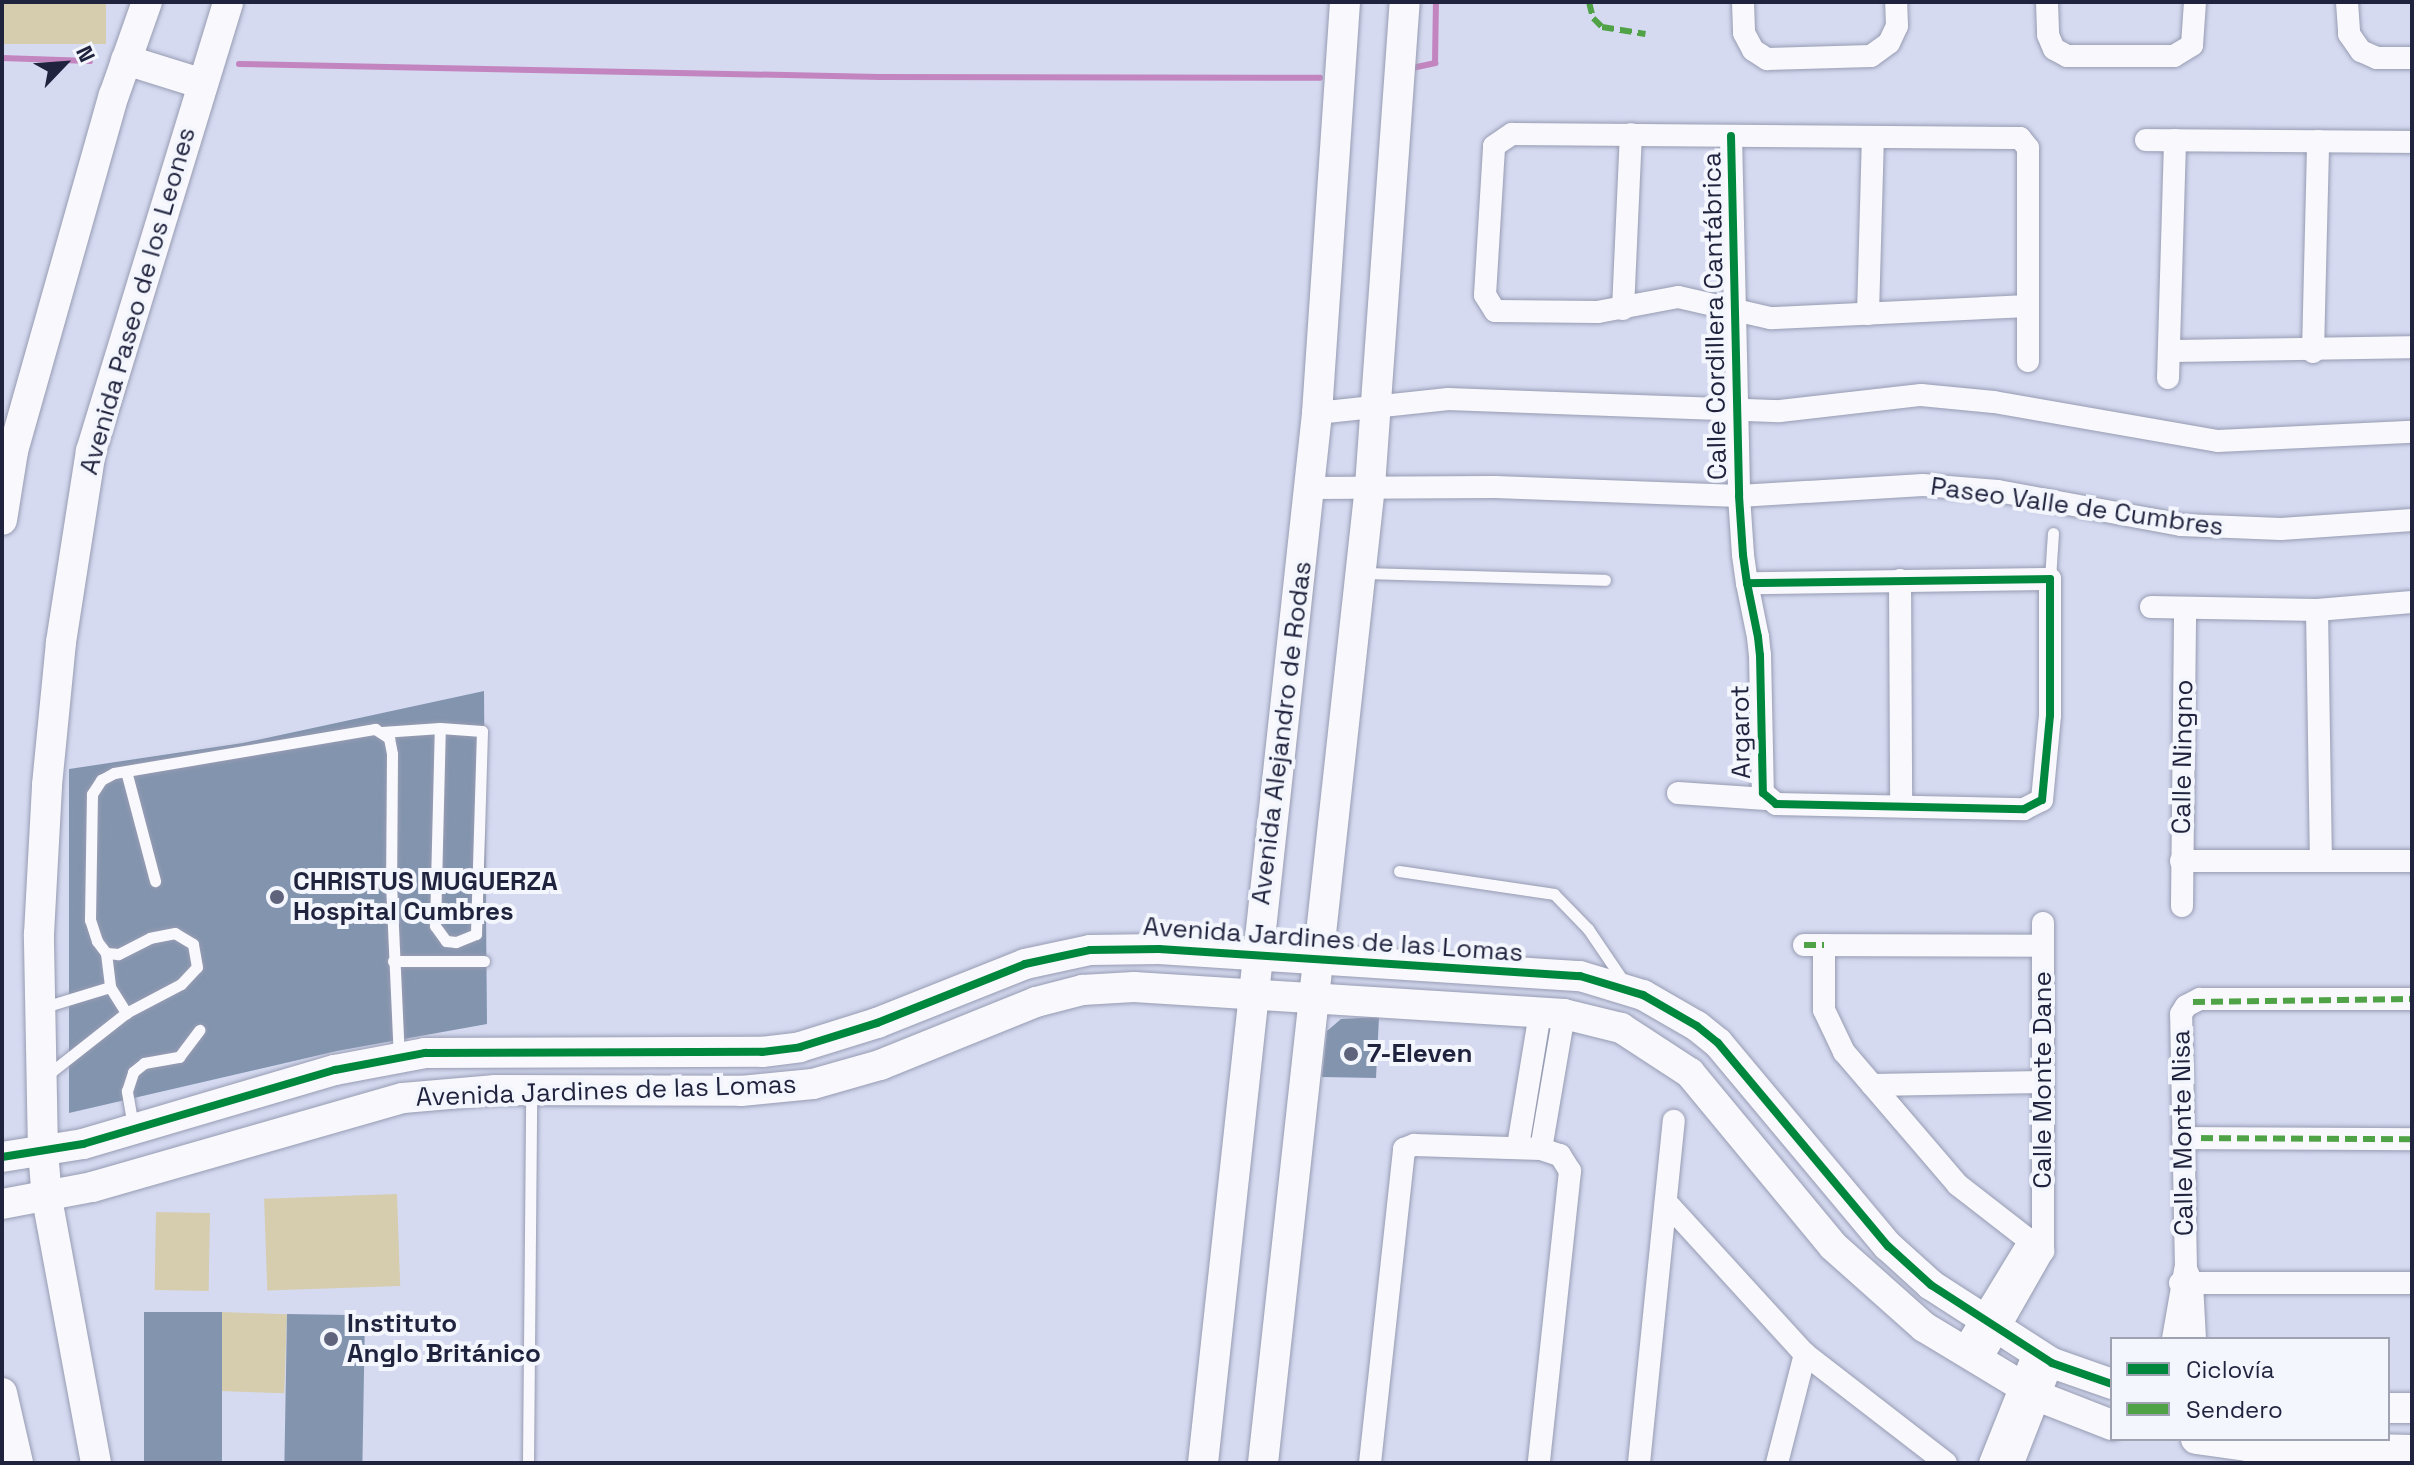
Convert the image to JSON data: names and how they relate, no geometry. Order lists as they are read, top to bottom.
{
  "streets": {
    "street": [
      "Avenida Paseo de los Leones",
      "Calle Cordillera Cantábrica",
      "Paseo Valle de Cumbres",
      "Argarot",
      "Avenida Alejandro de Rodas",
      "Calle Ningno",
      "Avenida Jardines de las Lomas",
      "Calle Monte Dane",
      "Calle Monte Nisa"
    ]
  },
  "crossings": [
    ["Avenida Paseo de los Leones", "Avenida Jardines de las Lomas"],
    ["Calle Cordillera Cantábrica", "Paseo Valle de Cumbres"],
    ["Calle Cordillera Cantábrica", "Argarot"],
    ["Paseo Valle de Cumbres", "Argarot"],
    ["Paseo Valle de Cumbres", "Avenida Alejandro de Rodas"],
    ["Avenida Alejandro de Rodas", "Avenida Jardines de las Lomas"],
    ["Avenida Jardines de las Lomas", "Calle Monte Dane"]
  ],
  "places": ["CHRISTUS MUGUERZA Hospital Cumbres", "7-Eleven", "Instituto Anglo Británico"],
  "legend": ["Ciclovía", "Sendero"],
  "north": "top right"
}
